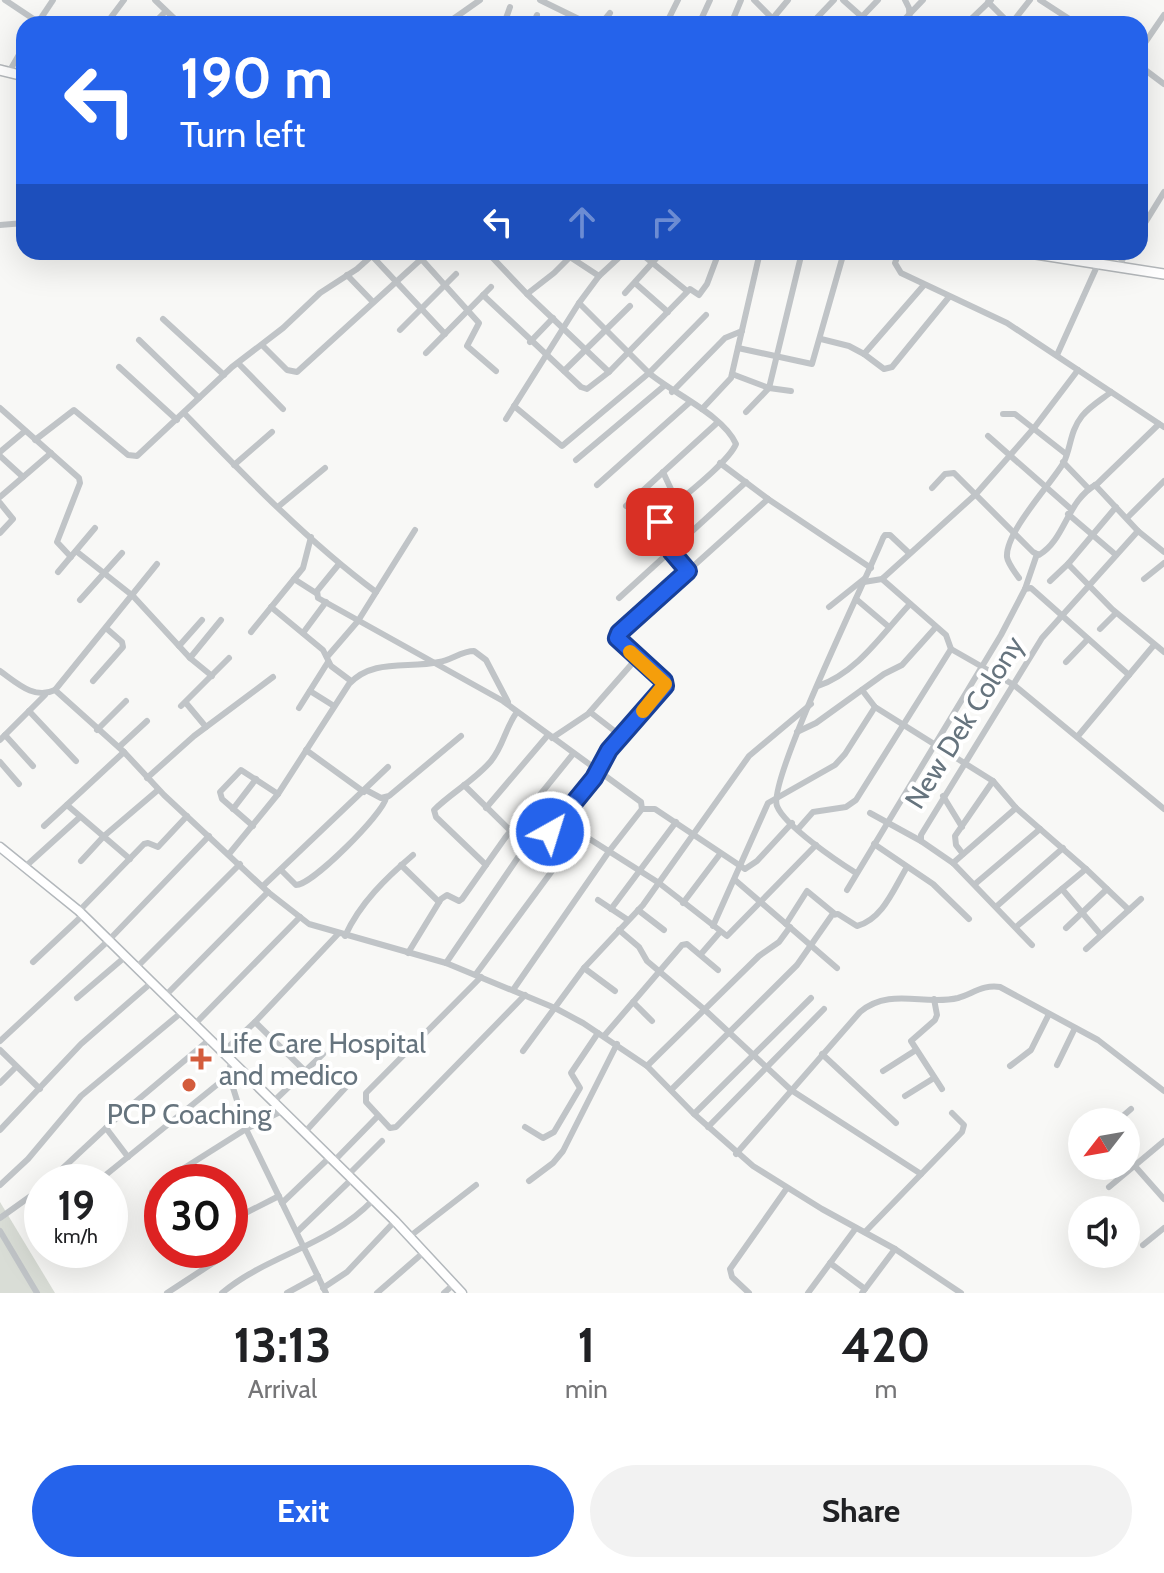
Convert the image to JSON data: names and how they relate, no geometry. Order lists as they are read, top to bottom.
{
  "streets": {
    "street": ["New Dek Colony"]
  },
  "places": {
    "health": ["Life Care Hospital and medico"],
    "other": ["PCP Coaching"]
  },
  "north": "bottom left",
  "page": {
    "turn": ["190 m", "Turn left"],
    "speed": "19 km/h",
    "limit": "30",
    "eta": [
      "13:13",
      "Arrival",
      "1",
      "min",
      "420",
      "m"
    ],
    "buttons": ["Exit", "Share"]
  }
}
